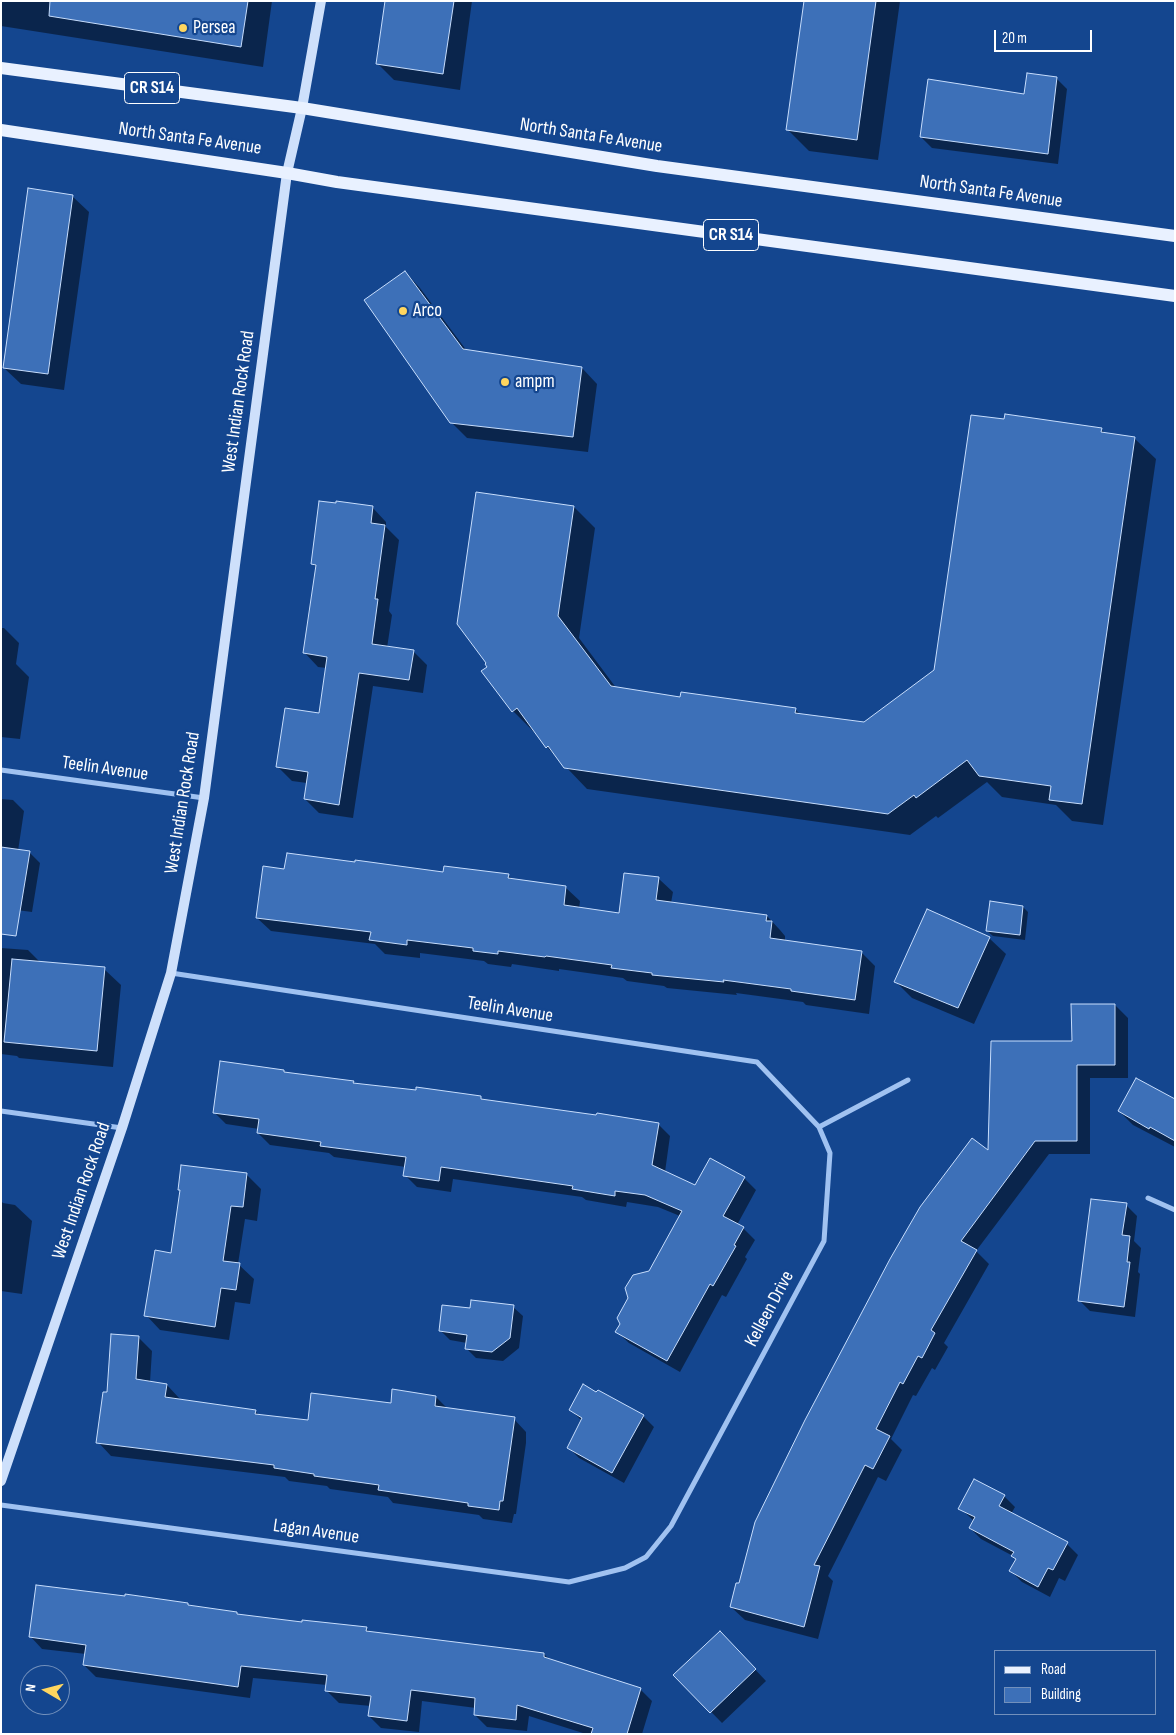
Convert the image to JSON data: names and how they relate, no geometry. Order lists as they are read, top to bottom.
{
  "streets": {
    "main road": ["CR S14", "North Santa Fe Avenue"],
    "street": [
      "West Indian Rock Road",
      "Teelin Avenue",
      "Kelleen Drive",
      "Lagan Avenue"
    ]
  },
  "crossings": [
    ["North Santa Fe Avenue", "West Indian Rock Road"],
    ["West Indian Rock Road", "Teelin Avenue"],
    ["Teelin Avenue", "Kelleen Drive"],
    ["Kelleen Drive", "Lagan Avenue"]
  ],
  "places": ["Persea", "Arco", "ampm"],
  "legend": ["Road", "Building"],
  "scale_bar": "20 m",
  "north": "left"
}
